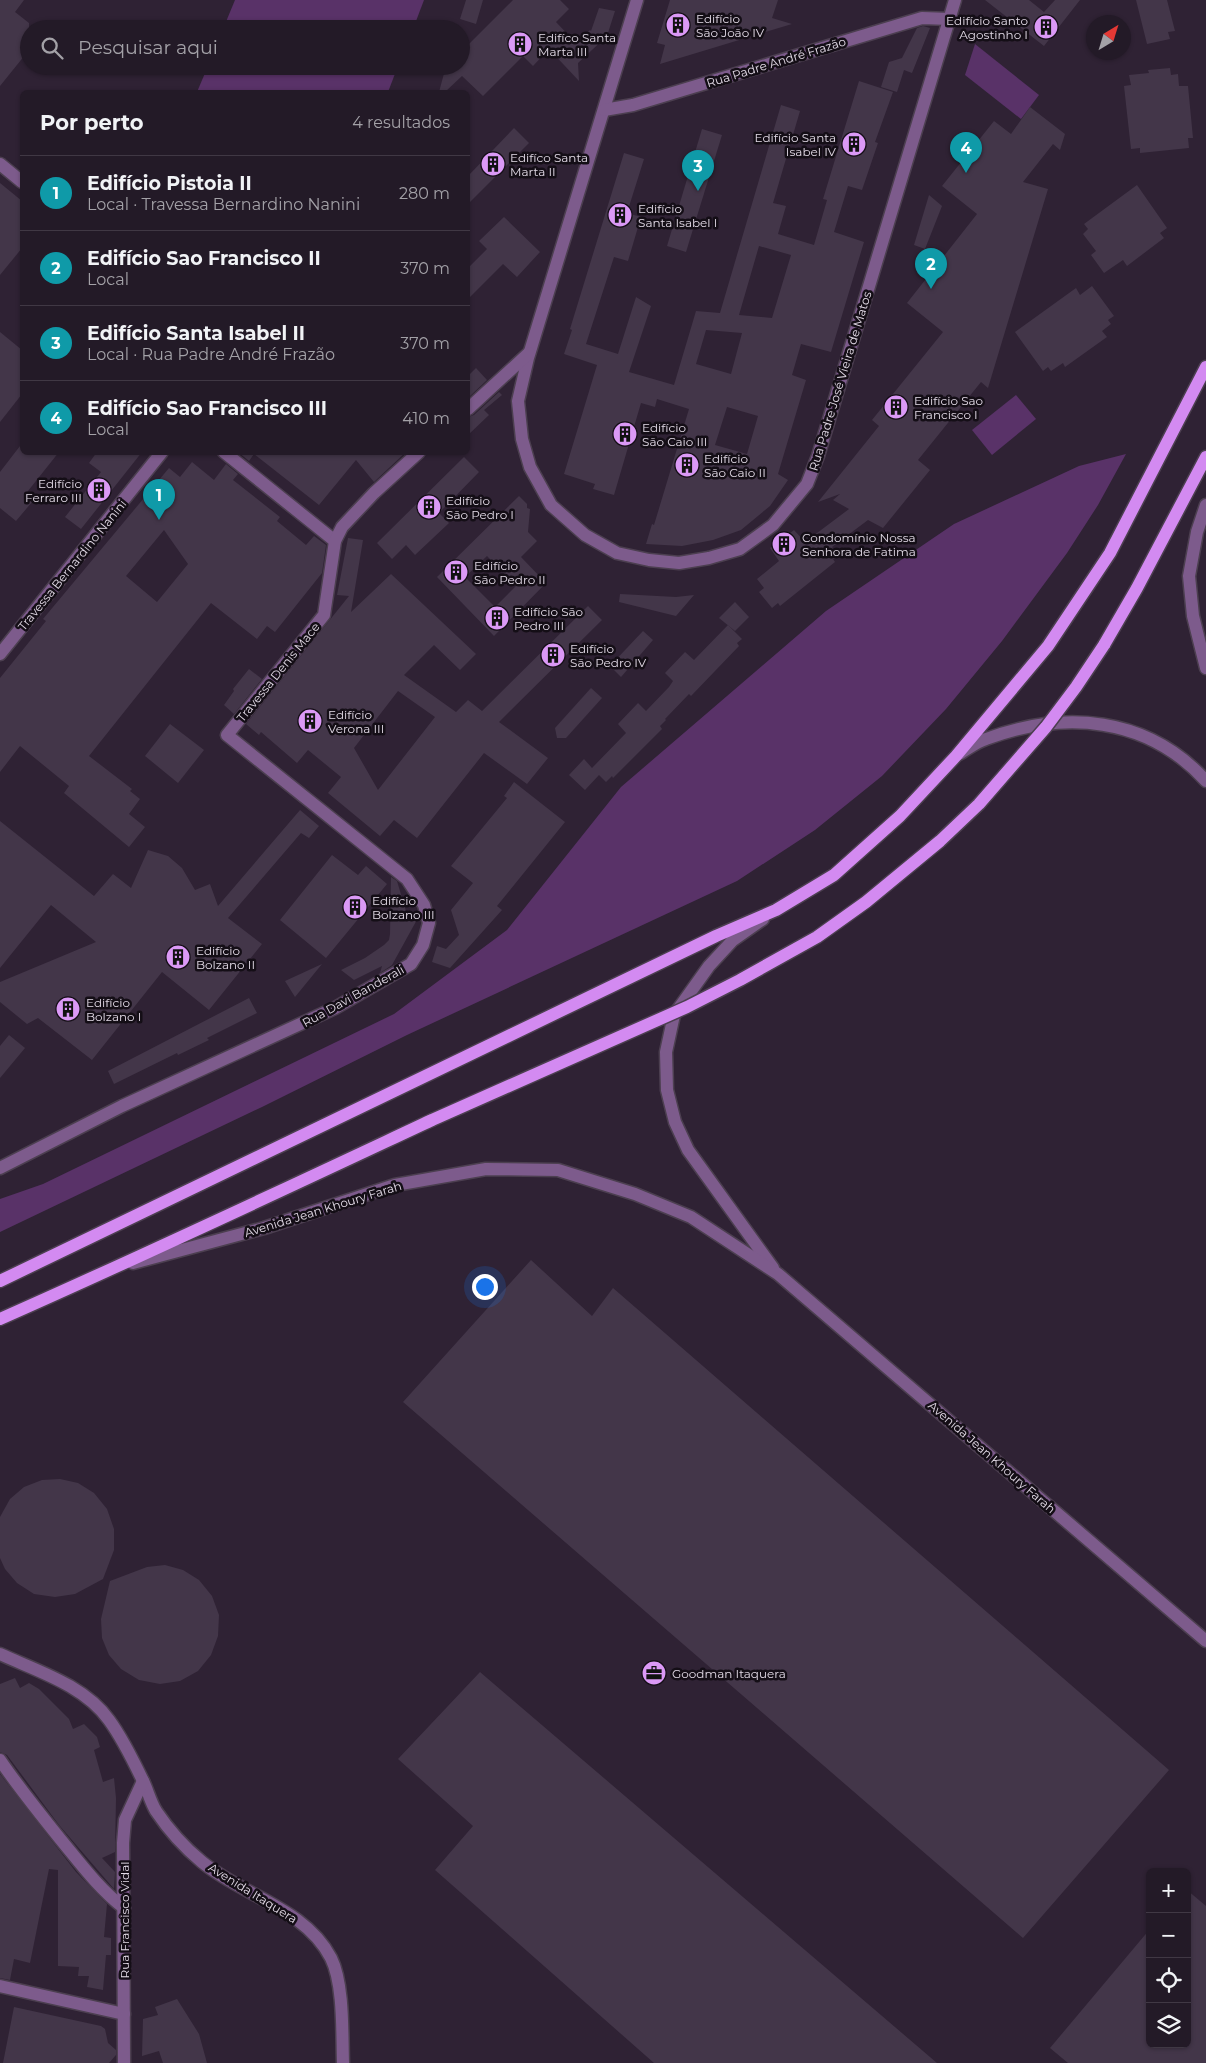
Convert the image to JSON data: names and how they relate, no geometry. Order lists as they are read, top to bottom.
{
  "streets": {
    "street": [
      "Rua Padre André Frazão",
      "Rua Padre José Vieira de Matos",
      "Travessa Bernardino Nanini",
      "Travessa Denis Mace",
      "Rua Davi Banderali",
      "Avenida Jean Khoury Farah",
      "Avenida Itaquera",
      "Rua Francisco Vidal"
    ]
  },
  "crossings": [
    ["Rua Padre André Frazão", "Rua Padre José Vieira de Matos"],
    ["Travessa Denis Mace", "Rua Davi Banderali"],
    ["Avenida Itaquera", "Rua Francisco Vidal"]
  ],
  "places": {
    "building": [
      "Edifício São João IV",
      "Edifício Santo Agostinho I",
      "Edifíco Santa Marta III",
      "Edifício Santa Isabel IV",
      "Edifíco Santa Marta II",
      "Edifício Santa Isabel I",
      "Edifício Sao Francisco I",
      "Edifício São Caio III",
      "Edifício São Caio II",
      "Edifício Ferraro III",
      "Edifício São Pedro I",
      "Condomínio Nossa Senhora de Fatima",
      "Edifício São Pedro II",
      "Edifício São Pedro III",
      "Edifício São Pedro IV",
      "Edifício Verona III",
      "Edifício Bolzano III",
      "Edifício Bolzano II",
      "Edifício Bolzano I"
    ],
    "office": ["Goodman Itaquera"]
  },
  "north": "top right",
  "page": {
    "search": "Pesquisar aqui",
    "heading": ["Por perto", "4 resultados"],
    "pins": [
      "4",
      "3",
      "2",
      "1"
    ],
    "list": [
      {
        "mark": "1",
        "name": "Edifício Pistoia II",
        "note": "Local · Travessa Bernardino Nanini",
        "value": "280 m"
      },
      {
        "mark": "2",
        "name": "Edifício Sao Francisco II",
        "note": "Local",
        "value": "370 m"
      },
      {
        "mark": "3",
        "name": "Edifício Santa Isabel II",
        "note": "Local · Rua Padre André Frazão",
        "value": "370 m"
      },
      {
        "mark": "4",
        "name": "Edifício Sao Francisco III",
        "note": "Local",
        "value": "410 m"
      }
    ],
    "map_buttons": ["+", "−"]
  }
}
